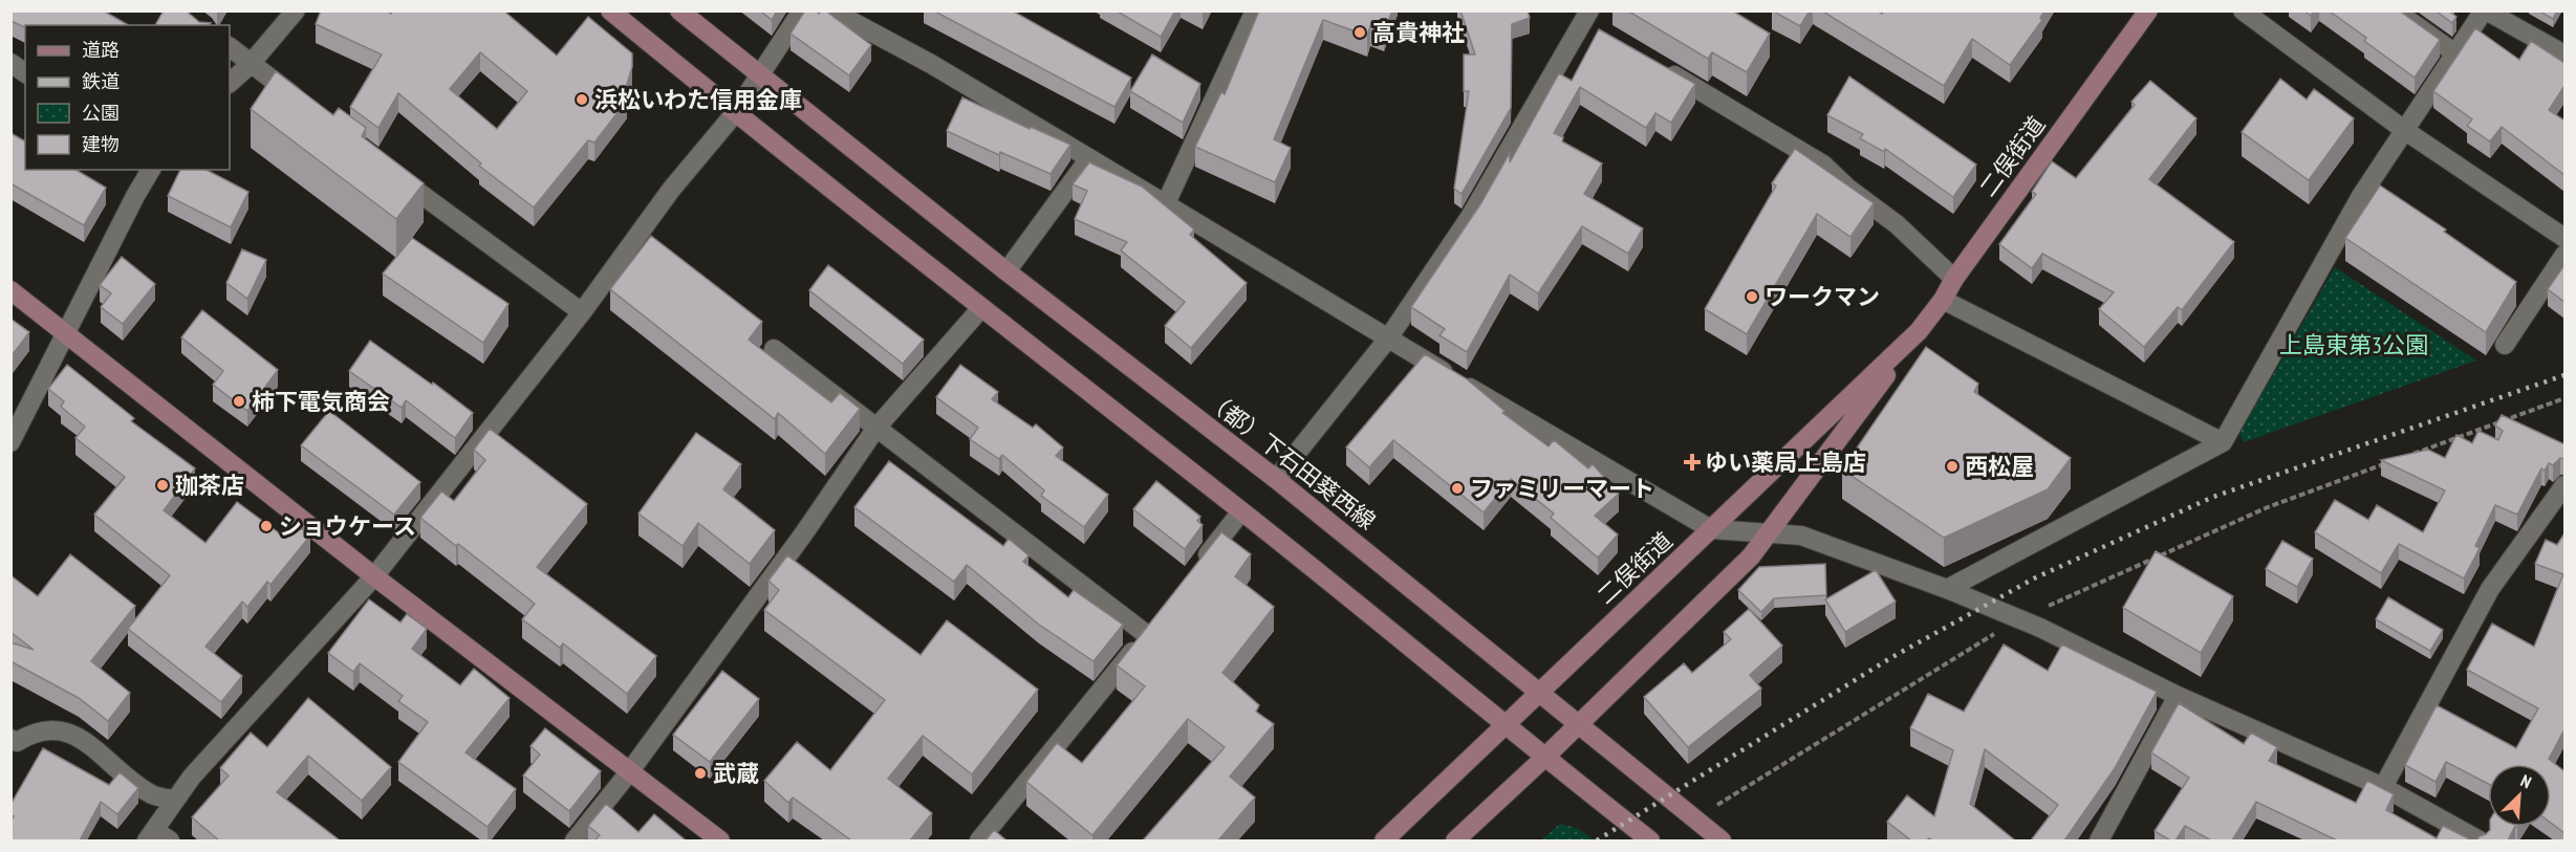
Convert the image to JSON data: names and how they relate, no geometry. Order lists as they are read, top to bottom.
{
  "streets": {
    "street": ["二俣街道", "（都）下石田葵西線"]
  },
  "crossings": [
    ["二俣街道", "（都）下石田葵西線"]
  ],
  "parks": ["上島東第3公園"],
  "places": {
    "other": [
      "高貴神社",
      "浜松いわた信用金庫",
      "ワークマン",
      "柿下電気商会",
      "西松屋",
      "珈茶店",
      "ファミリーマート",
      "ショウケース",
      "武蔵"
    ],
    "health": ["ゆい薬局上島店"]
  },
  "legend": [
    "道路",
    "鉄道",
    "公園",
    "建物"
  ],
  "north": "top right"
}
